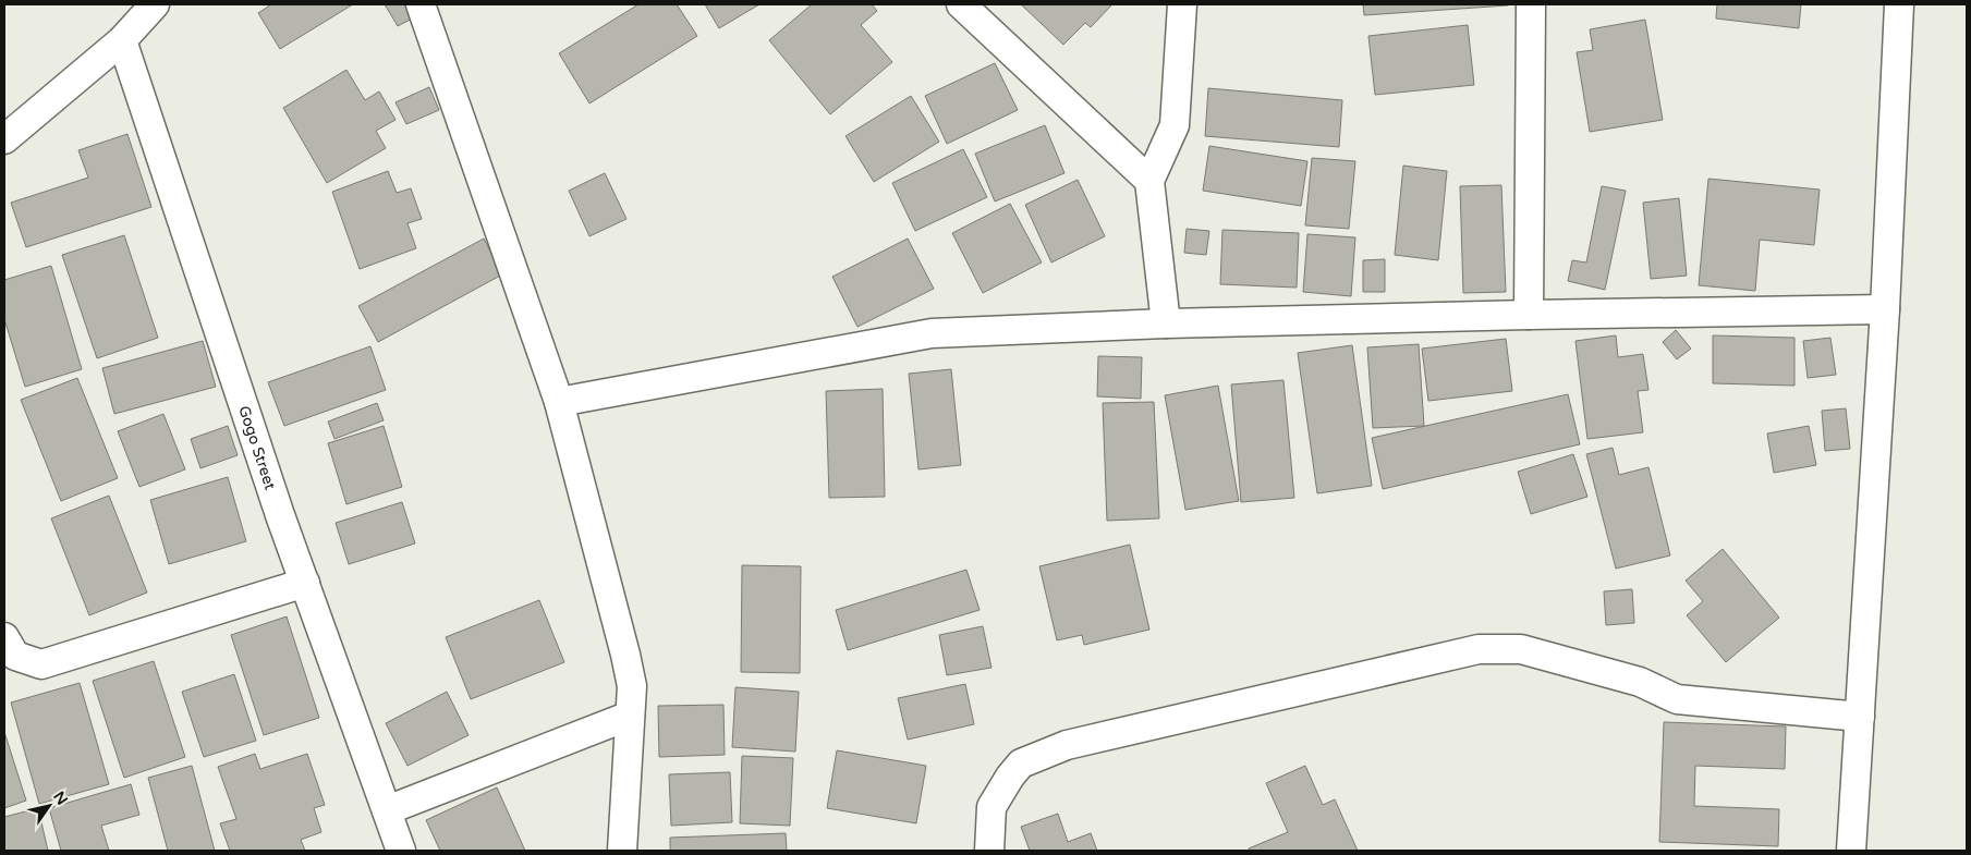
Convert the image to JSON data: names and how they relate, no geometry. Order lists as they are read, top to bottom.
{
  "streets": {
    "street": ["Gogo Street"]
  },
  "north": "top right"
}
